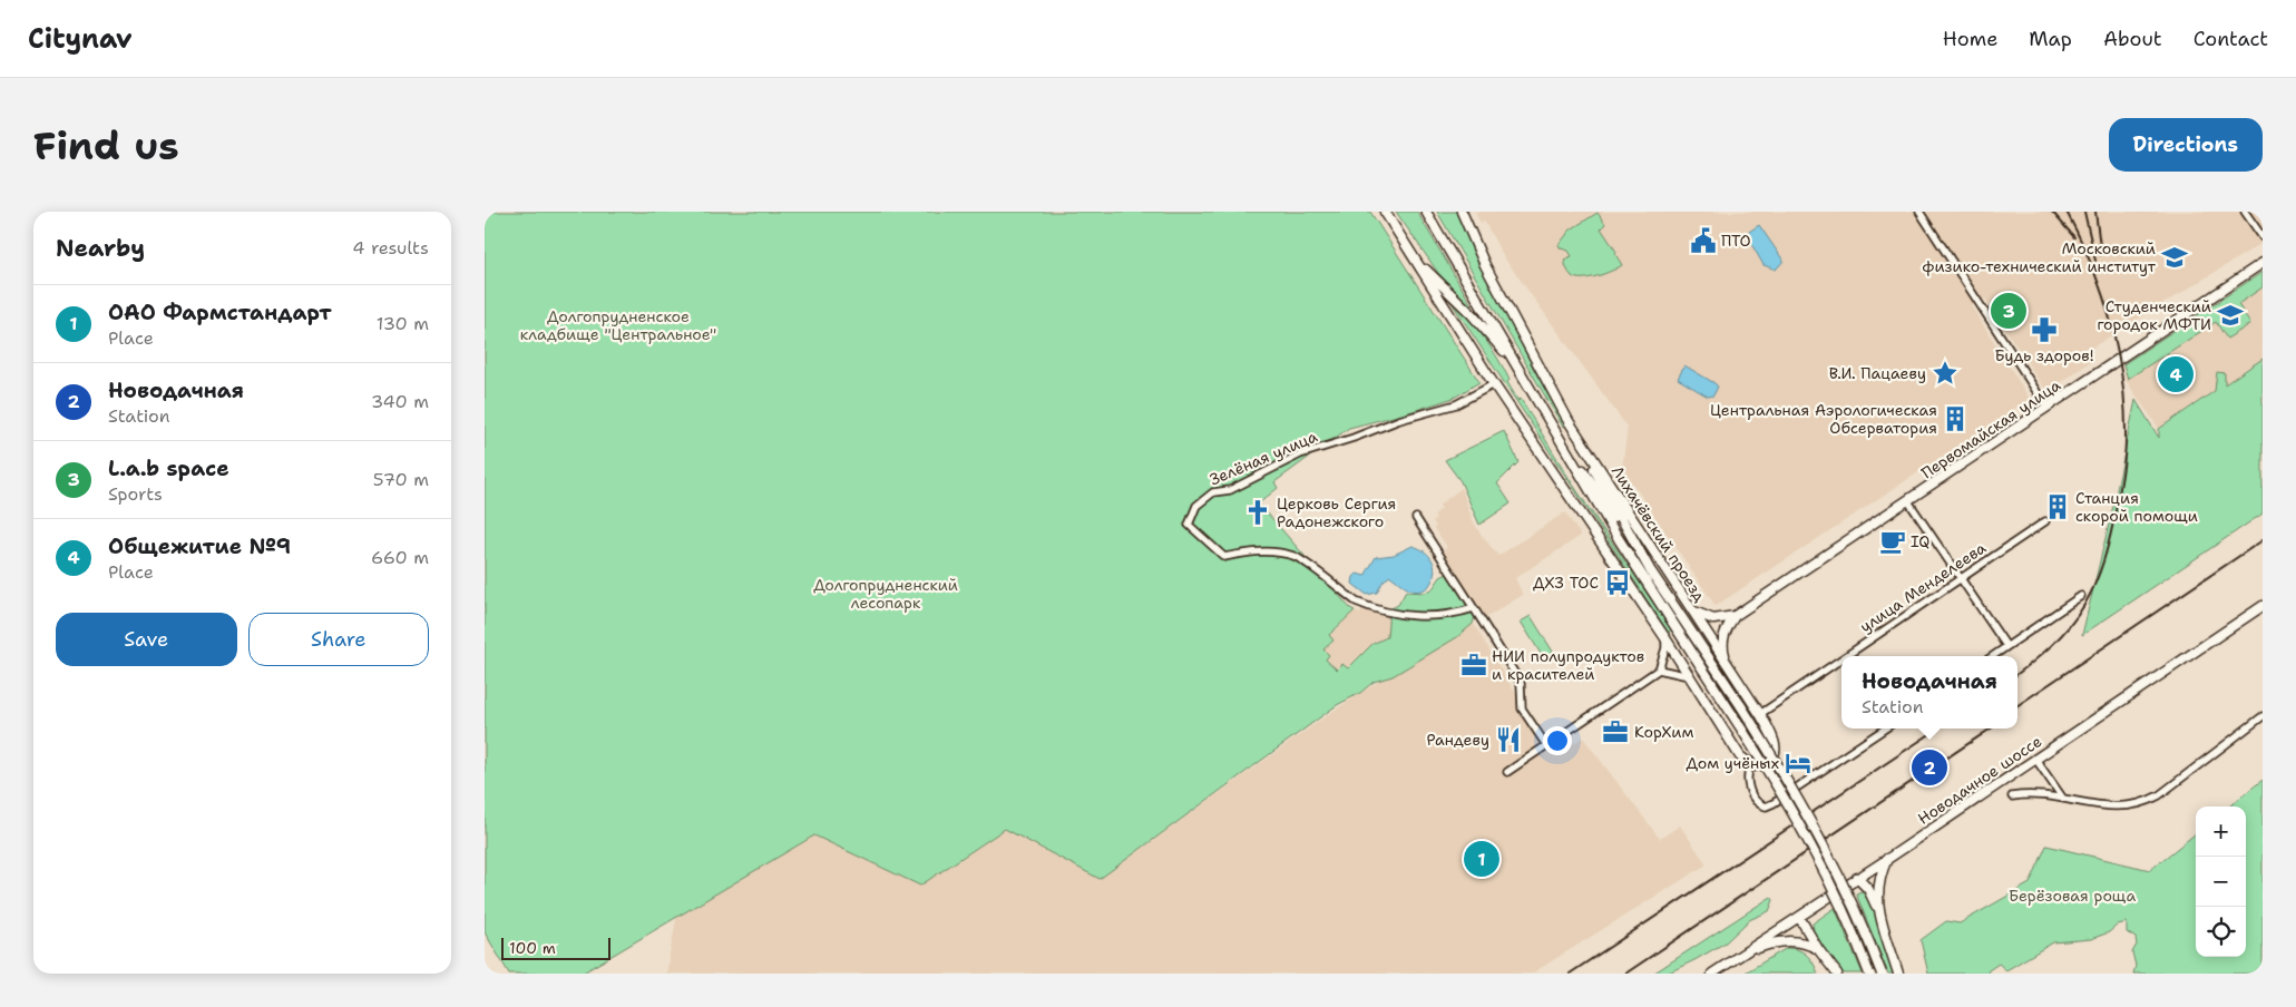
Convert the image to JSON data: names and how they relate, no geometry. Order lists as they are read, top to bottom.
{
  "streets": {
    "main road": ["Первомайская улица", "Лихачёвский проезд", "Новодачное шоссе"],
    "street": ["Зелёная улица", "улица Менделеева"]
  },
  "crossings": [
    ["Лихачёвский проезд", "улица Менделеева"]
  ],
  "parks": ["Долгопрудненское кладбище \"Центральное\"", "Долгопрудненский лесопарк", "Берёзовая роща"],
  "places": {
    "public building": ["ПТО"],
    "school or university": ["Московский физико-технический институт", "Студенческий городок МФТИ"],
    "pharmacy": ["Будь здоров!"],
    "place": ["В.И. Пацаеву"],
    "building": ["Центральная Аэрологическая Обсерватория", "Станция скорой помощи"],
    "church": ["Церковь Сергия Радонежского"],
    "cafe": ["IQ"],
    "bus stop": ["ДХЗ ТОС"],
    "office": ["НИИ полупродуктов и красителей", "КорХим"],
    "restaurant": ["Рандеву"],
    "hotel": ["Дом учёных"]
  },
  "scale_bar": "100 m",
  "page": {
    "header": "Citynav",
    "nav": [
      "Home",
      "Map",
      "About",
      "Contact"
    ],
    "buttons": [
      "Directions",
      ["Save", "Share"]
    ],
    "title": "Find us",
    "heading": ["Nearby", "4 results"],
    "list": [
      {
        "mark": "1",
        "name": "ОАО Фармстандарт",
        "note": "Place",
        "value": "130 m"
      },
      {
        "mark": "2",
        "name": "Новодачная",
        "note": "Station",
        "value": "340 m"
      },
      {
        "mark": "3",
        "name": "L.a.b space",
        "note": "Sports",
        "value": "570 m"
      },
      {
        "mark": "4",
        "name": "Общежитие №9",
        "note": "Place",
        "value": "660 m"
      }
    ],
    "pins": [
      "3",
      "4",
      "2",
      "1"
    ],
    "popup": ["Новодачная", "Station"],
    "map_buttons": ["+", "−"],
    "scale": "100 m"
  }
}
